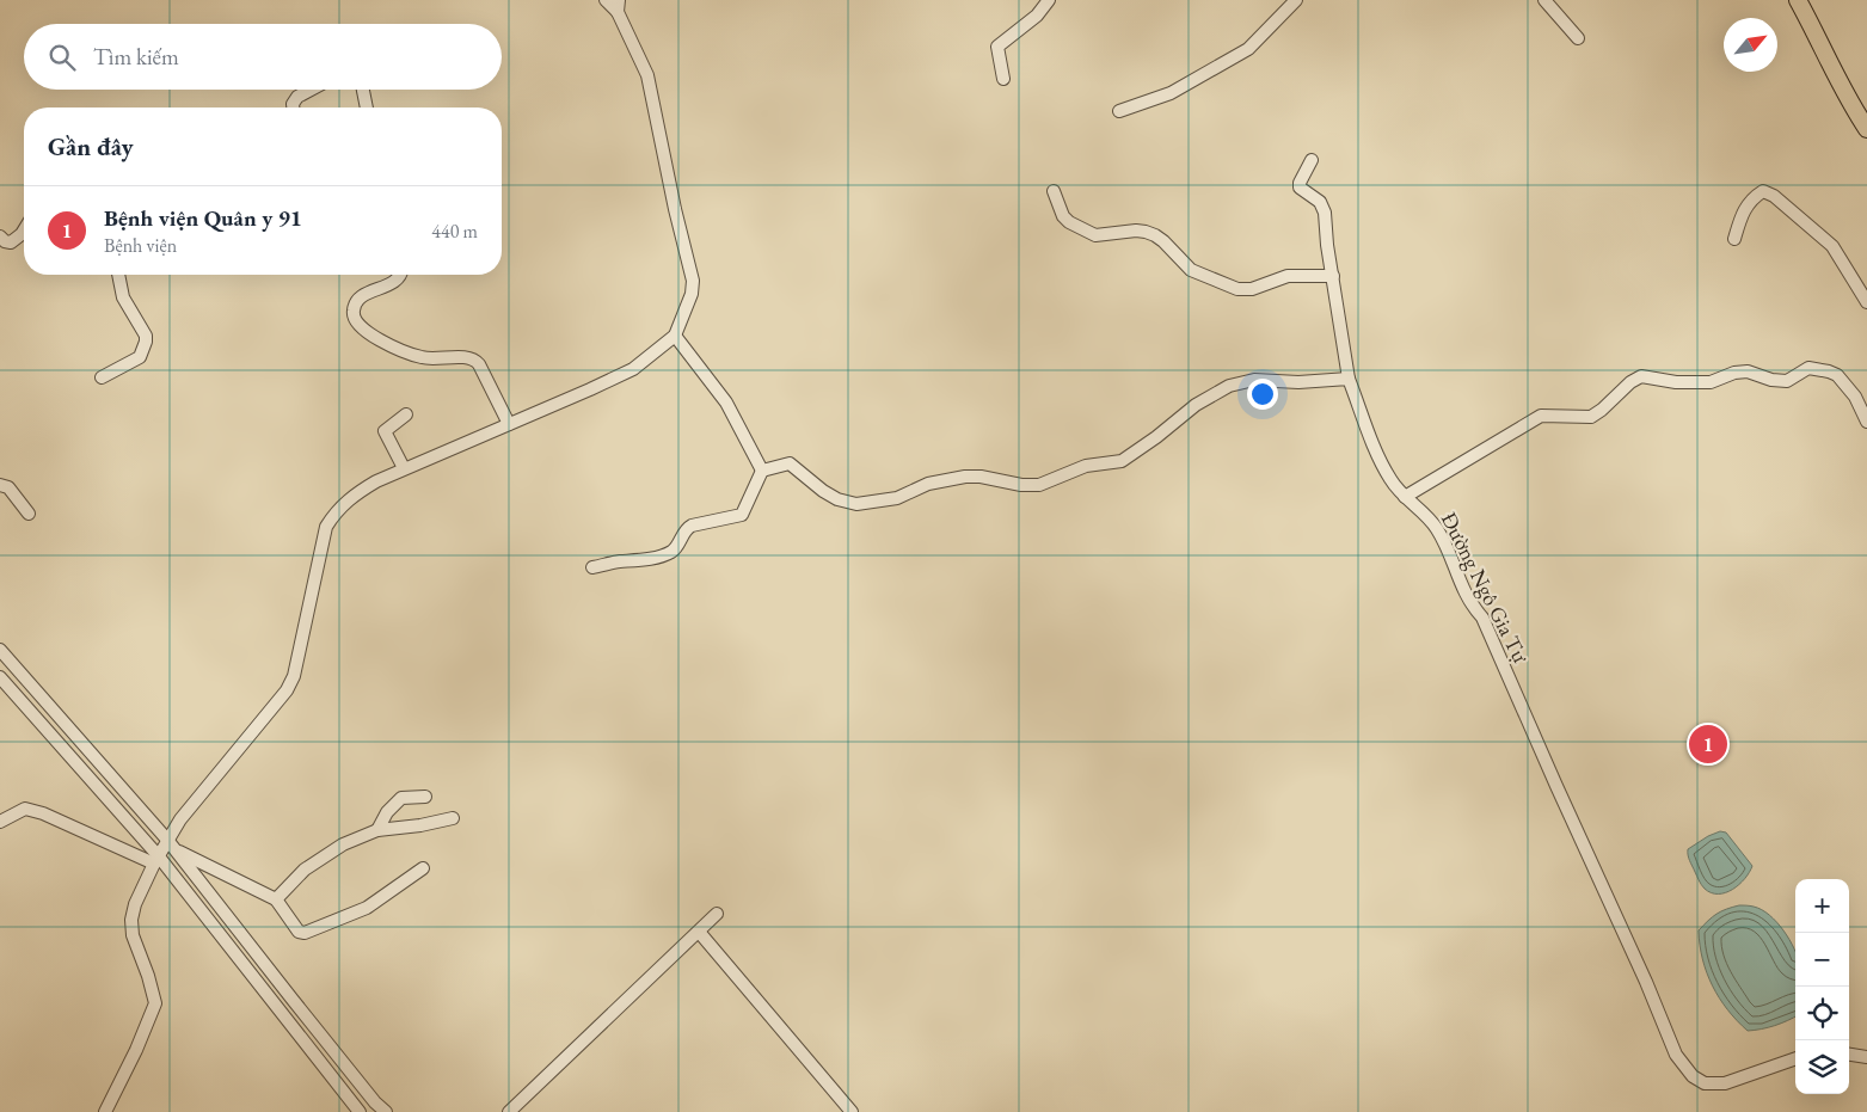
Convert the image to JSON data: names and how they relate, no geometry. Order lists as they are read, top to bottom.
{
  "streets": {
    "street": ["Đường Ngô Gia Tự"]
  },
  "north": "top right",
  "page": {
    "search": "Tìm kiếm",
    "heading": "Gần đây",
    "list": [
      {
        "mark": "1",
        "name": "Bệnh viện Quân y 91",
        "note": "Bệnh viện",
        "value": "440 m"
      }
    ],
    "pins": "1",
    "map_buttons": ["+", "−"]
  }
}
